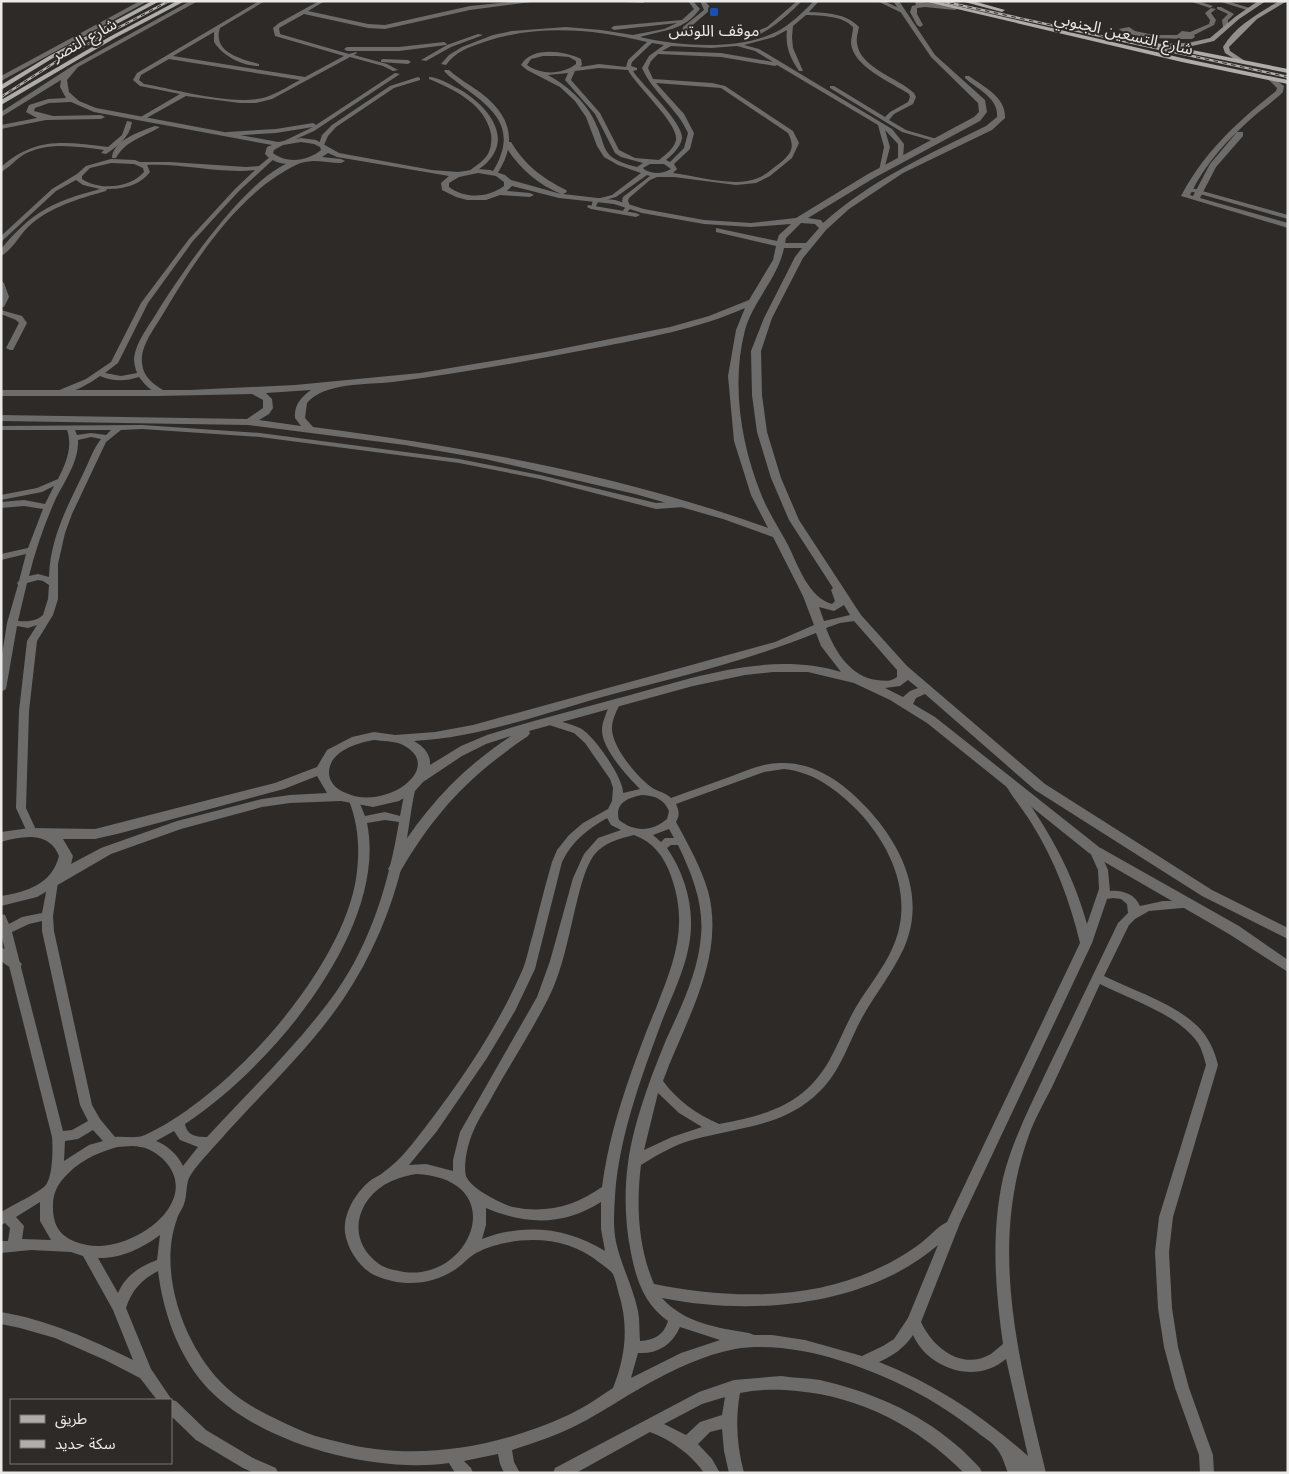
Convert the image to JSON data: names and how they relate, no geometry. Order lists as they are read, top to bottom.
{
  "streets": {
    "main road": ["شارع التسعين الجنوبي", "شارع النصر"]
  },
  "places": {
    "transit": ["موقف اللوتس"]
  },
  "legend": ["طريق", "سكة حديد"]
}
